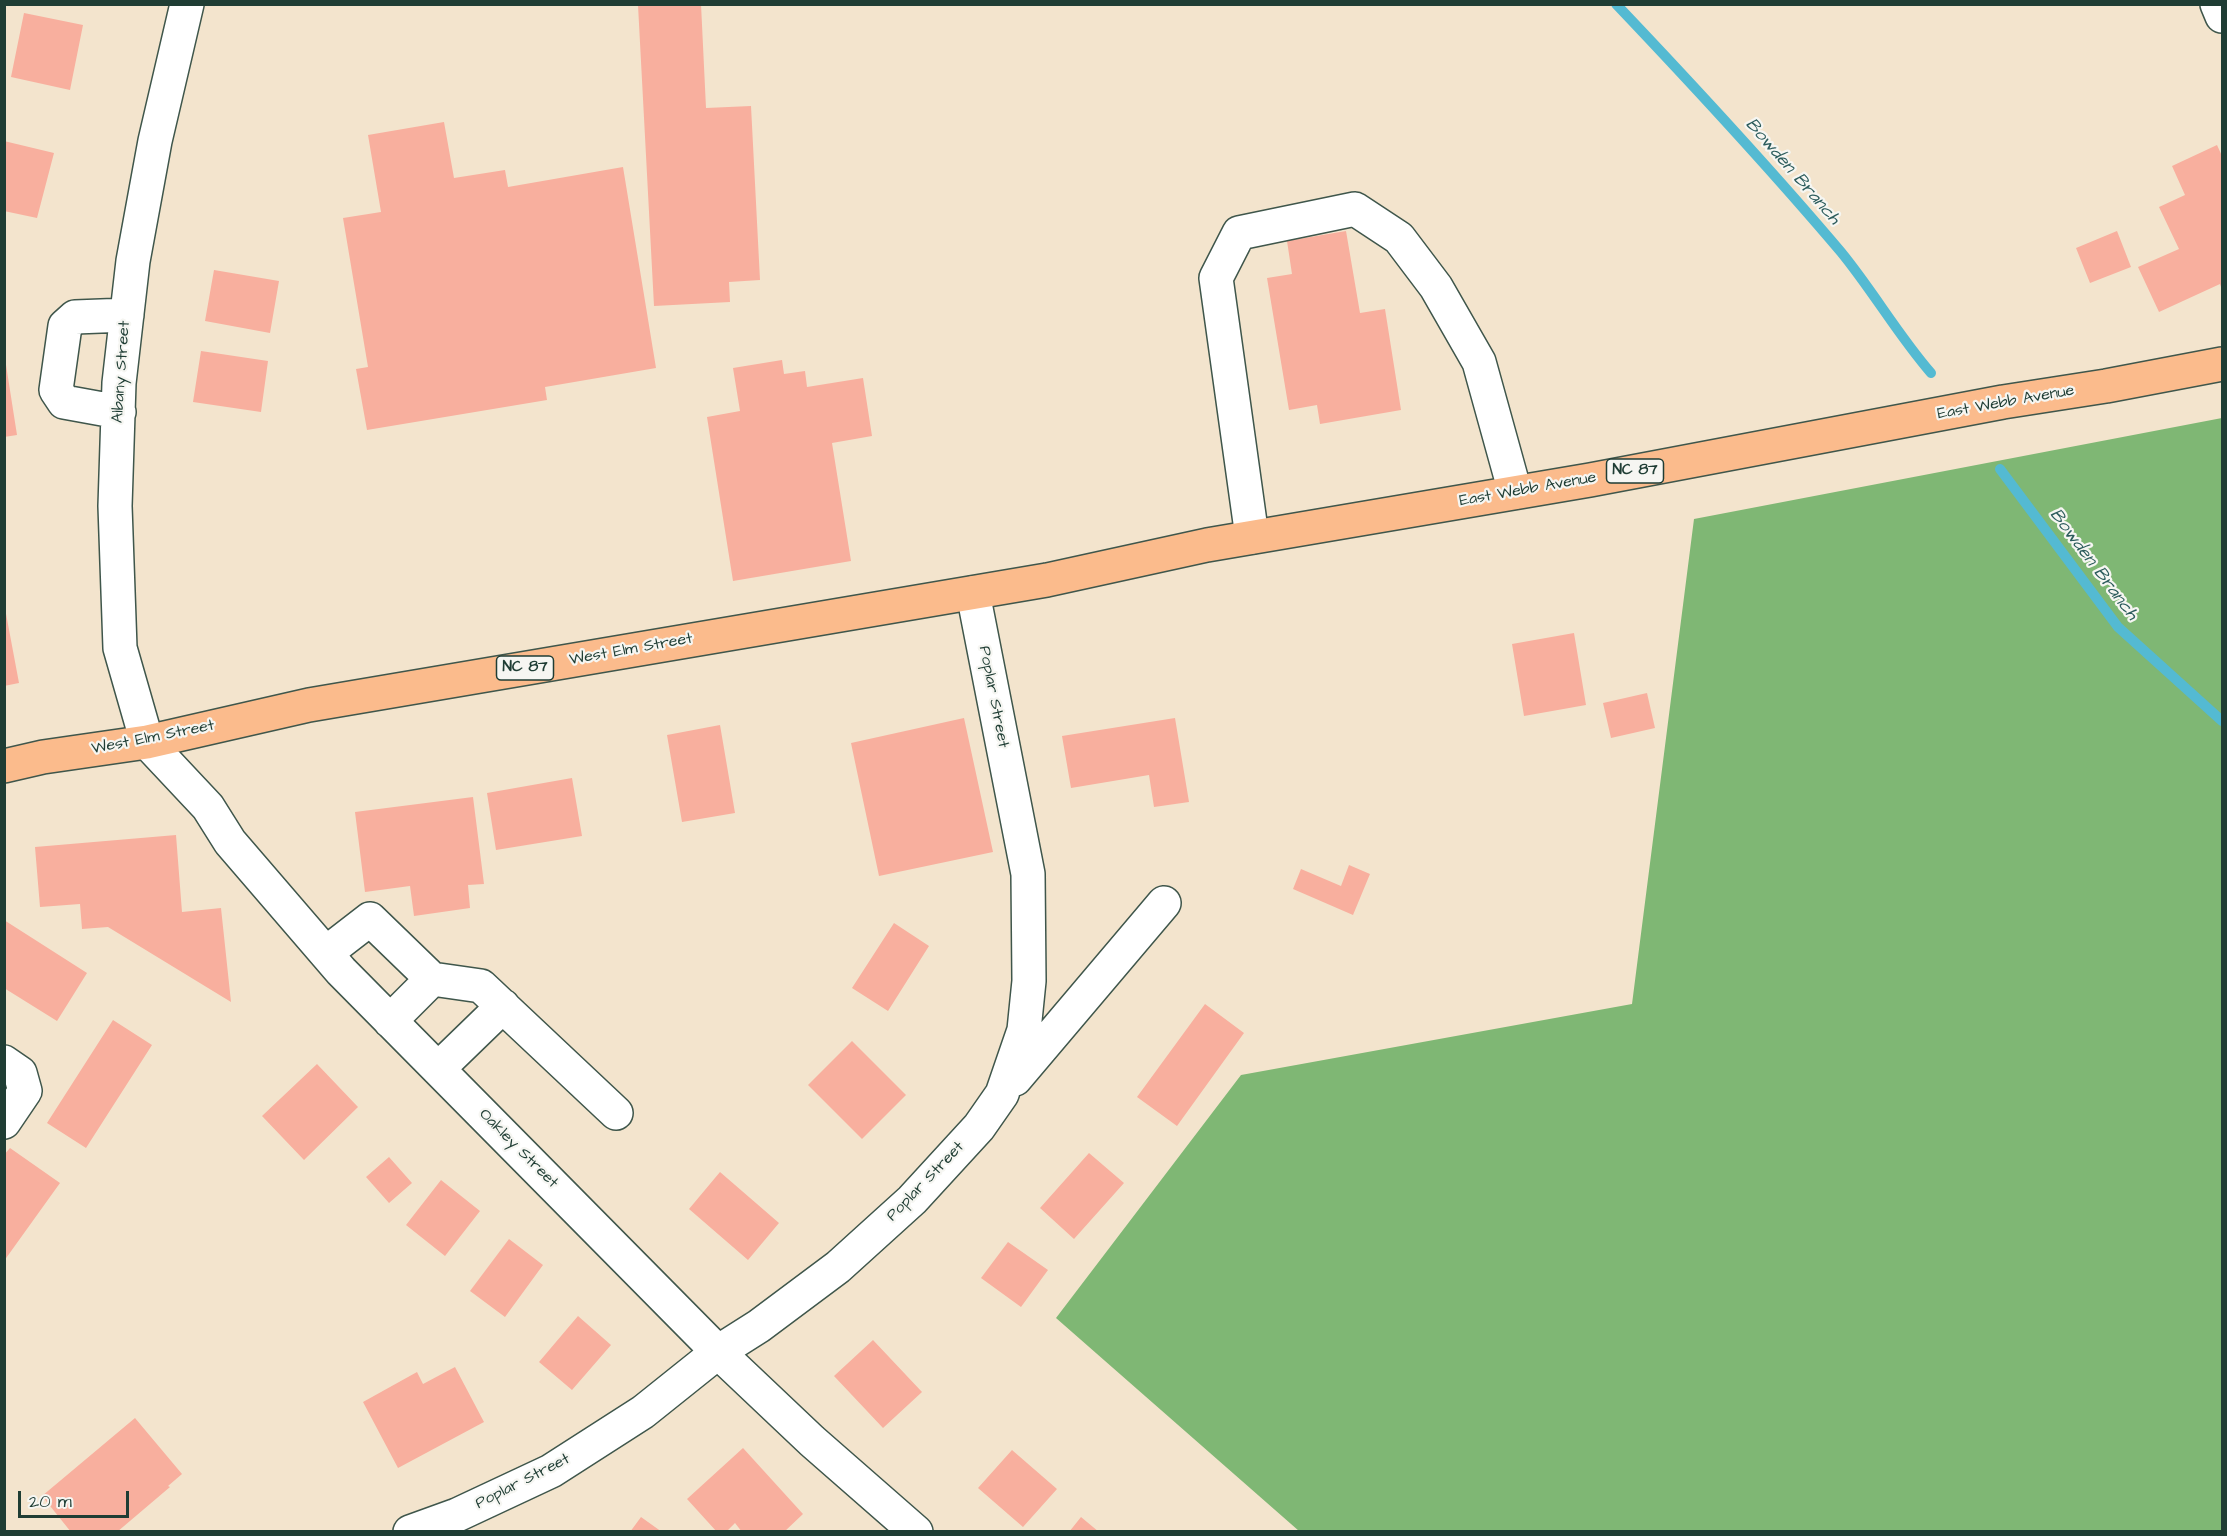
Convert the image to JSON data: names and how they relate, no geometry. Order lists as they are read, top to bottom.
{
  "streets": {
    "highway": ["East Webb Avenue", "NC 87", "West Elm Street"],
    "street": ["Albany Street", "Poplar Street", "Oakley Street"]
  },
  "crossings": [
    ["Albany Street", "West Elm Street"],
    ["Albany Street", "Oakley Street"],
    ["East Webb Avenue", "West Elm Street"],
    ["West Elm Street", "Poplar Street"],
    ["West Elm Street", "Oakley Street"],
    ["Poplar Street", "Oakley Street"]
  ],
  "water": ["Bowden Branch"],
  "scale_bar": "20 m"
}
